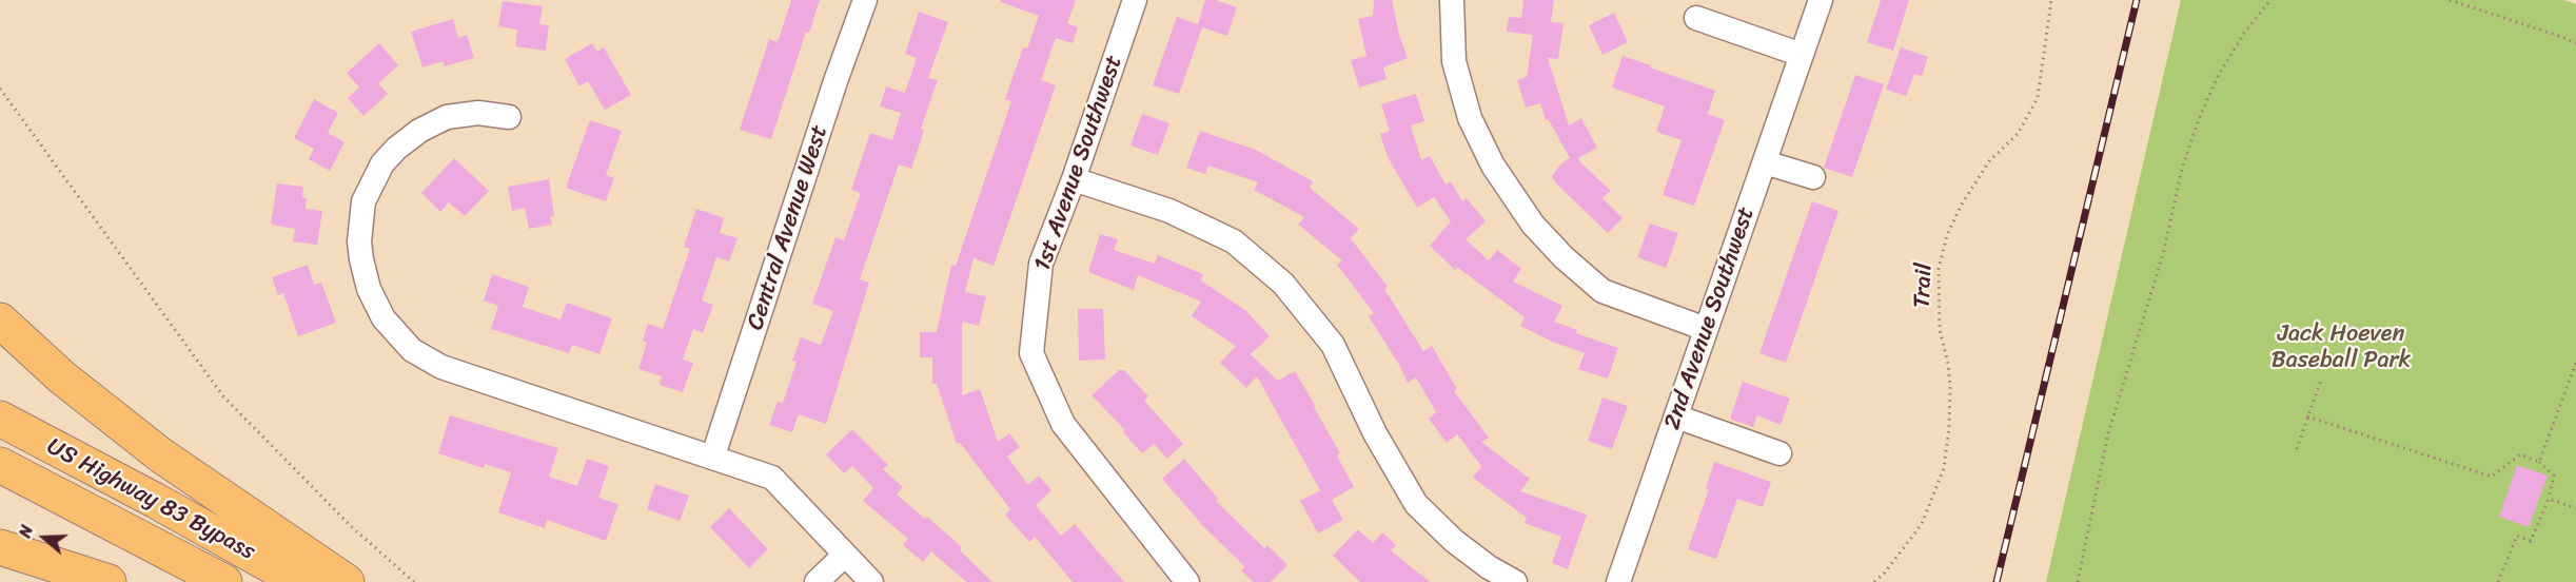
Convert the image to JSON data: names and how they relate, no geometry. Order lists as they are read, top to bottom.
{
  "streets": {
    "highway": ["US Highway 83 Bypass"],
    "street": ["1st Avenue Southwest", "Central Avenue West", "2nd Avenue Southwest"],
    "path": ["Trail"]
  },
  "parks": ["Jack Hoeven Baseball Park"],
  "north": "left"
}
